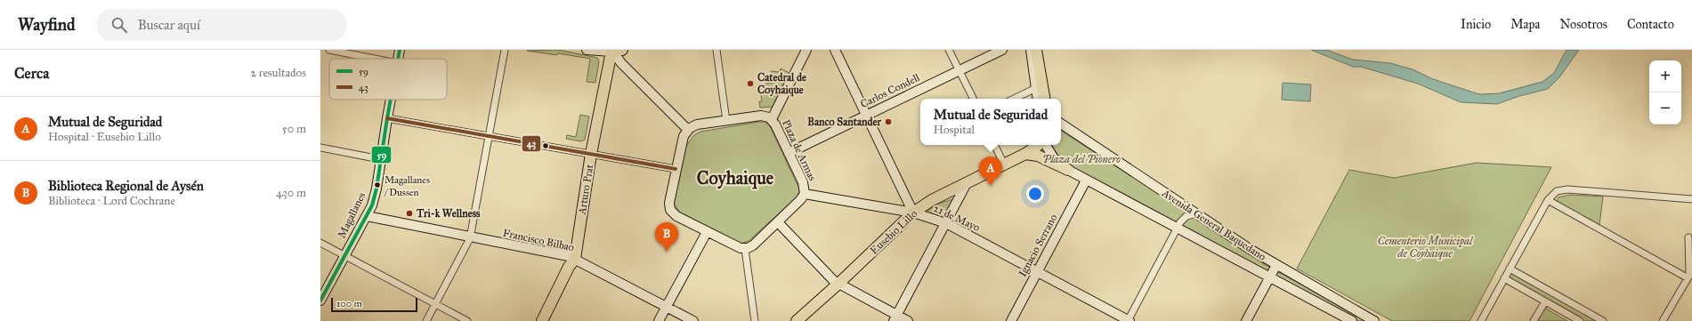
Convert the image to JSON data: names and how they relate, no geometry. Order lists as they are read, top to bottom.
{
  "streets": {
    "main road": ["Arturo Prat", "Eusebio Lillo"],
    "street": [
      "Carlos Condell",
      "Plaza de Armas",
      "Magallanes",
      "21 de Mayo",
      "Avenida General Baquedano",
      "Francisco Bilbao",
      "Ignacio Serrano"
    ]
  },
  "crossings": [
    ["Carlos Condell", "Plaza de Armas"],
    ["Plaza de Armas", "21 de Mayo"],
    ["Arturo Prat", "Francisco Bilbao"],
    ["Magallanes", "Francisco Bilbao"],
    ["21 de Mayo", "Eusebio Lillo"],
    ["21 de Mayo", "Ignacio Serrano"],
    ["Avenida General Baquedano", "Ignacio Serrano"]
  ],
  "districts": ["Coyhaique"],
  "parks": ["Plaza del Pionero", "Cementerio Municipal de Coyhaique"],
  "places": [
    "Catedral de Coyhaique",
    "Banco Santander",
    "Magallanes / Dussen",
    "Tri-k Wellness"
  ],
  "lines": ["transit line 59", "transit line 43"],
  "legend": ["59", "43"],
  "scale_bar": "100 m",
  "page": {
    "header": "Wayfind",
    "search": "Buscar aquí",
    "nav": [
      "Inicio",
      "Mapa",
      "Nosotros",
      "Contacto"
    ],
    "heading": ["Cerca", "2 resultados"],
    "map_buttons": ["+", "−"],
    "list": [
      {
        "mark": "A",
        "name": "Mutual de Seguridad",
        "note": "Hospital · Eusebio Lillo",
        "value": "50 m"
      },
      {
        "mark": "B",
        "name": "Biblioteca Regional de Aysén",
        "note": "Biblioteca · Lord Cochrane",
        "value": "430 m"
      }
    ],
    "popup": ["Mutual de Seguridad", "Hospital"],
    "pins": ["A", "B"],
    "scale": "100 m"
  }
}
